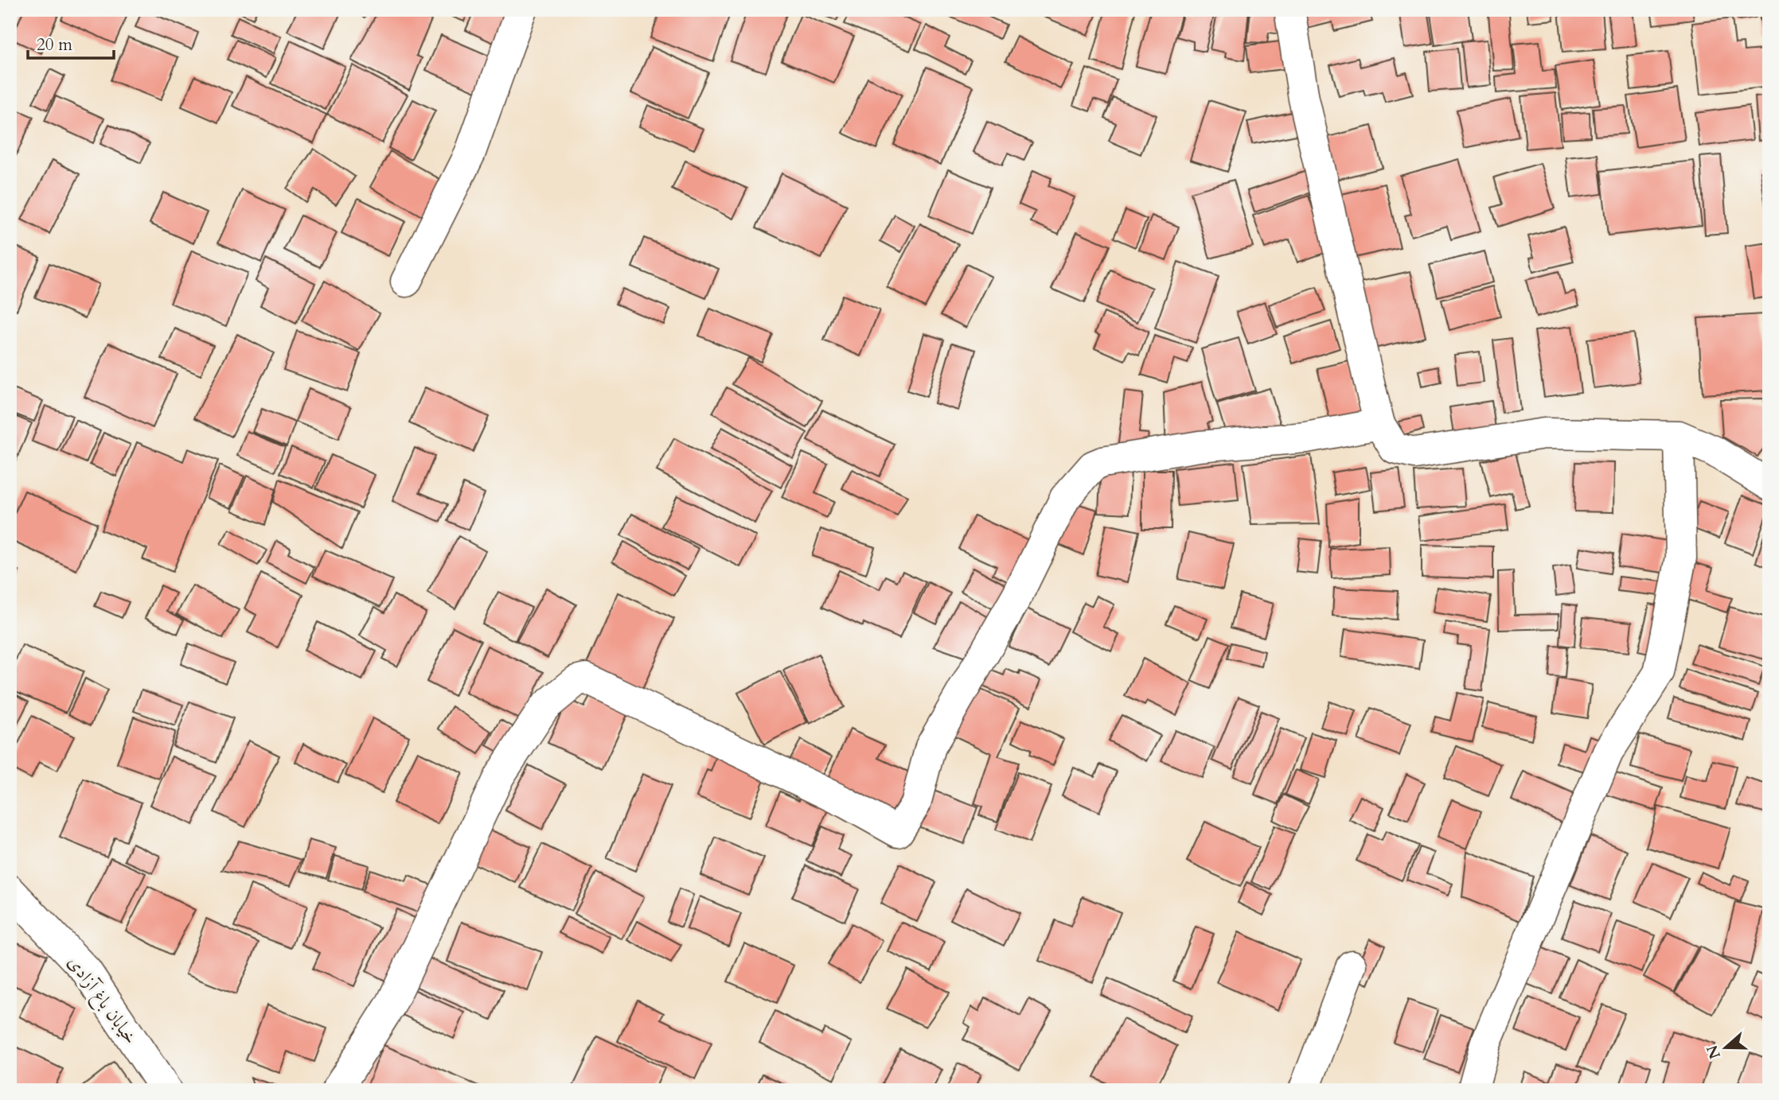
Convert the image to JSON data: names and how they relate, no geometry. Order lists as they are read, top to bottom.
{
  "streets": {
    "street": ["خیابان باغ آزادی"]
  },
  "scale_bar": "20 m",
  "north": "left"
}
